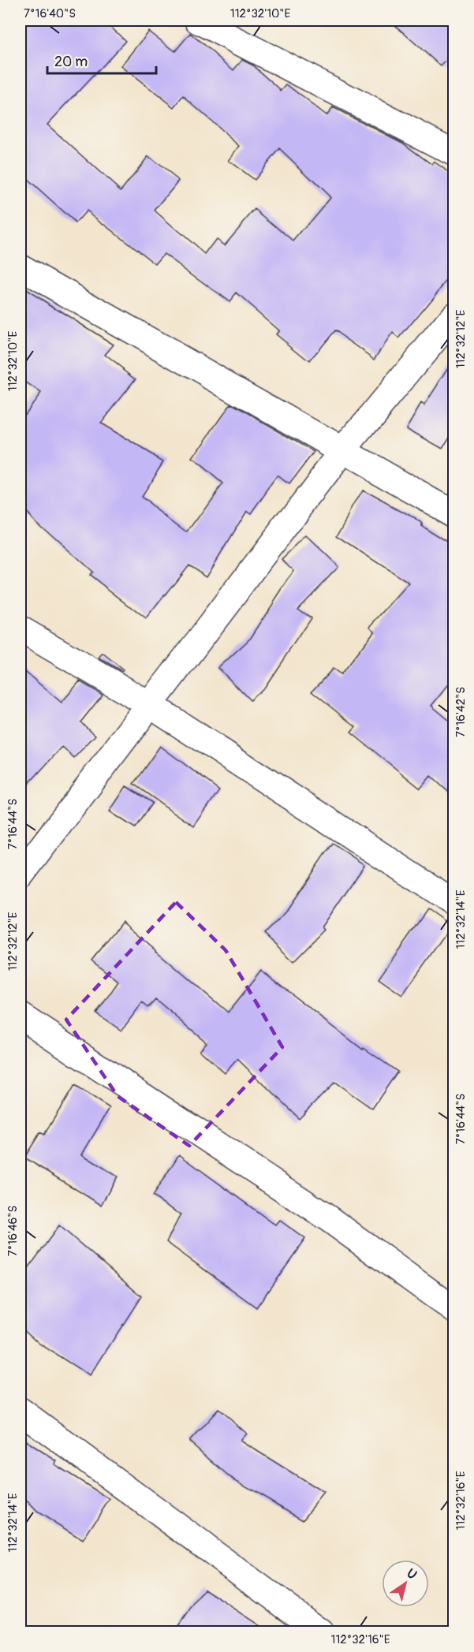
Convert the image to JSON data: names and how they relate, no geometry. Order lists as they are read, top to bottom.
{
  "scale_bar": "20 m",
  "north": "top right",
  "coordinates": [
    "7°16'40\"S",
    "112°32'10\"E",
    "112°32'12\"E",
    "7°16'42\"S",
    "7°16'44\"S",
    "112°32'14\"E",
    "7°16'46\"S",
    "112°32'16\"E"
  ]
}
